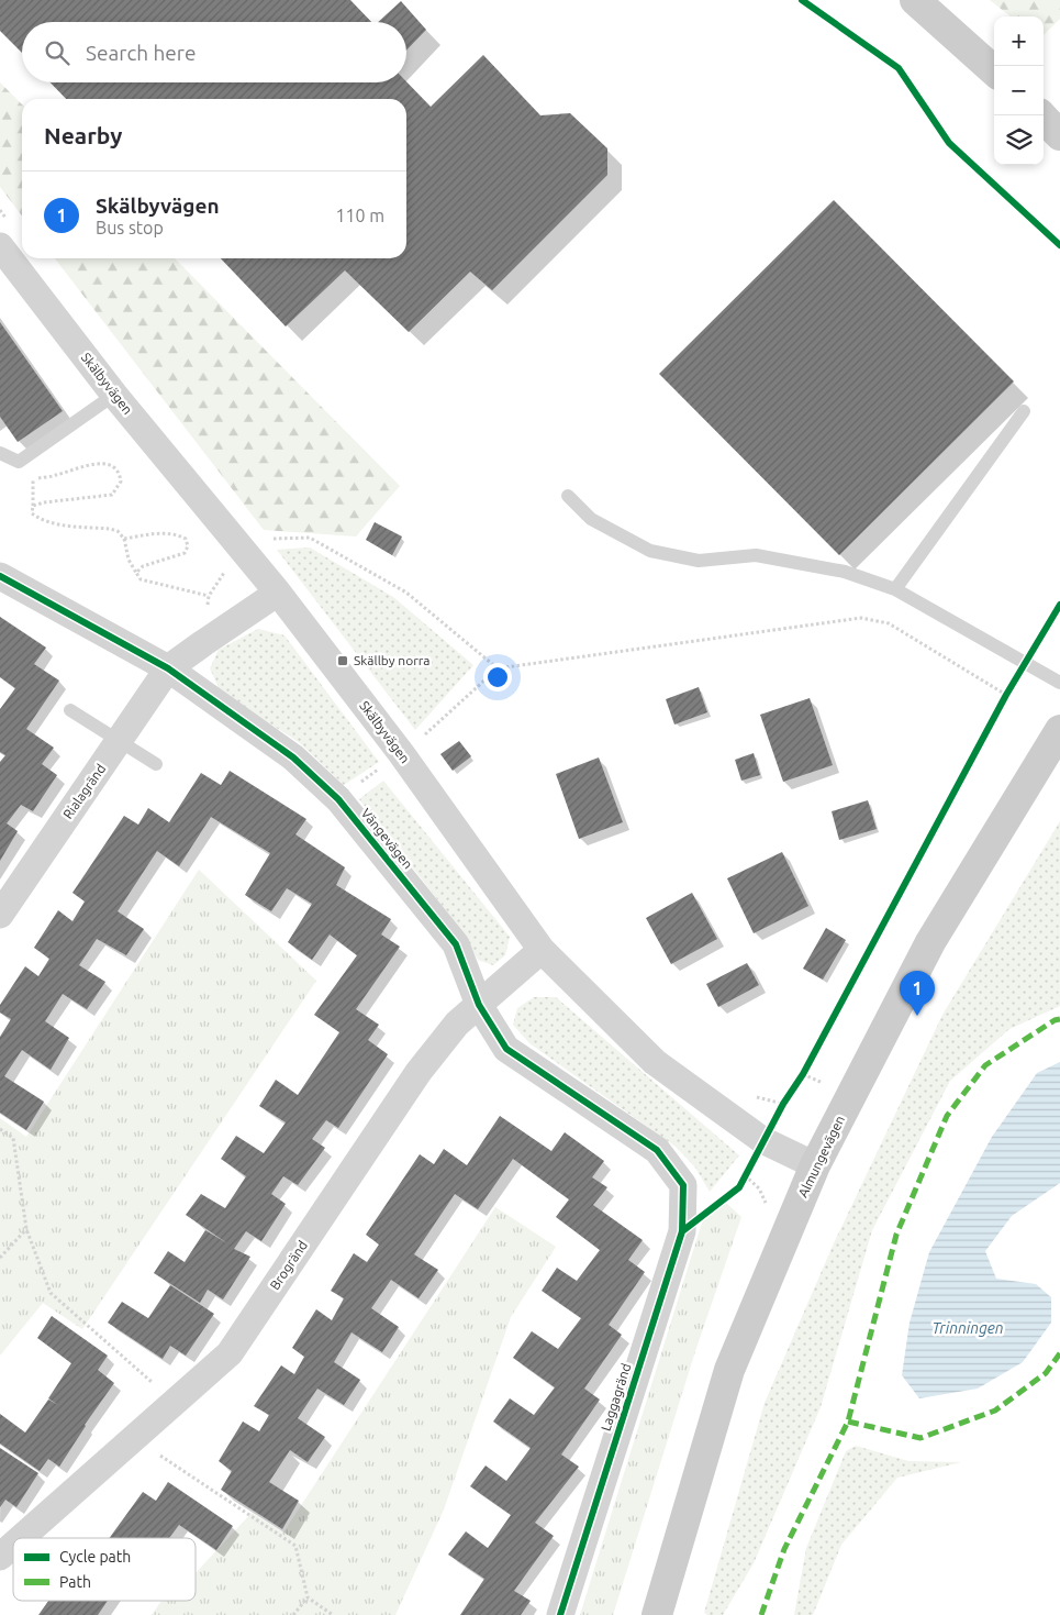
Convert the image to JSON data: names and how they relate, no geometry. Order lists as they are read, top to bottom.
{
  "streets": {
    "street": [
      "Skälbyvägen",
      "Rialagränd",
      "Vängevägen",
      "Almungevägen",
      "Brogränd",
      "Laggagränd"
    ]
  },
  "crossings": [
    ["Skälbyvägen", "Almungevägen"],
    ["Skälbyvägen", "Brogränd"],
    ["Rialagränd", "Vängevägen"],
    ["Vängevägen", "Brogränd"],
    ["Vängevägen", "Laggagränd"]
  ],
  "water": ["Trinningen"],
  "places": {
    "transit": ["Skällby norra"]
  },
  "legend": ["Cycle path", "Path"],
  "page": {
    "map_buttons": ["+", "−"],
    "search": "Search here",
    "heading": "Nearby",
    "list": [
      {
        "mark": "1",
        "name": "Skälbyvägen",
        "note": "Bus stop",
        "value": "110 m"
      }
    ],
    "pins": "1"
  }
}
